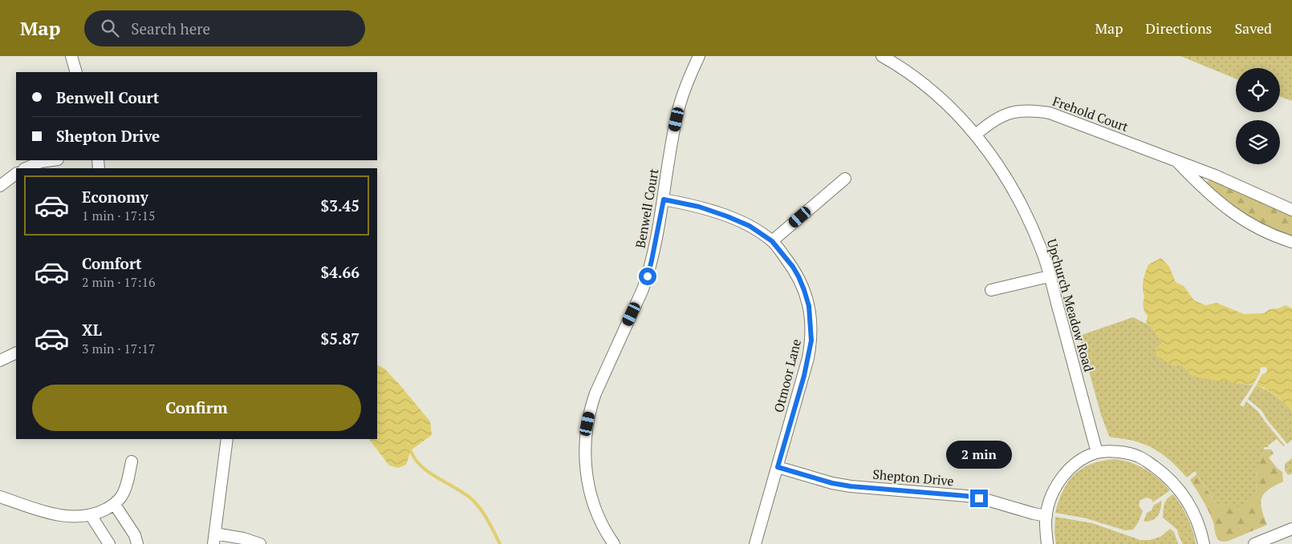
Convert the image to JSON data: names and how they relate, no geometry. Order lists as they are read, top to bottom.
{
  "streets": {
    "street": [
      "Frehold Court",
      "Benwell Court",
      "Upchurch Meadow Road",
      "Otmoor Lane",
      "Shepton Drive"
    ]
  },
  "crossings": [
    ["Frehold Court", "Upchurch Meadow Road"],
    ["Benwell Court", "Otmoor Lane"],
    ["Otmoor Lane", "Shepton Drive"]
  ],
  "page": {
    "header": "Map",
    "search": "Search here",
    "nav": ["Map", "Directions", "Saved"],
    "banner": ["Benwell Court", "Shepton Drive"],
    "list": [
      {
        "name": "Economy",
        "note": "1 min · 17:15",
        "value": "$3.45"
      },
      {
        "name": "Comfort",
        "note": "2 min · 17:16",
        "value": "$4.66"
      },
      {
        "name": "XL",
        "note": "3 min · 17:17",
        "value": "$5.87"
      }
    ],
    "buttons": "Confirm",
    "bubble": "2 min"
  }
}
